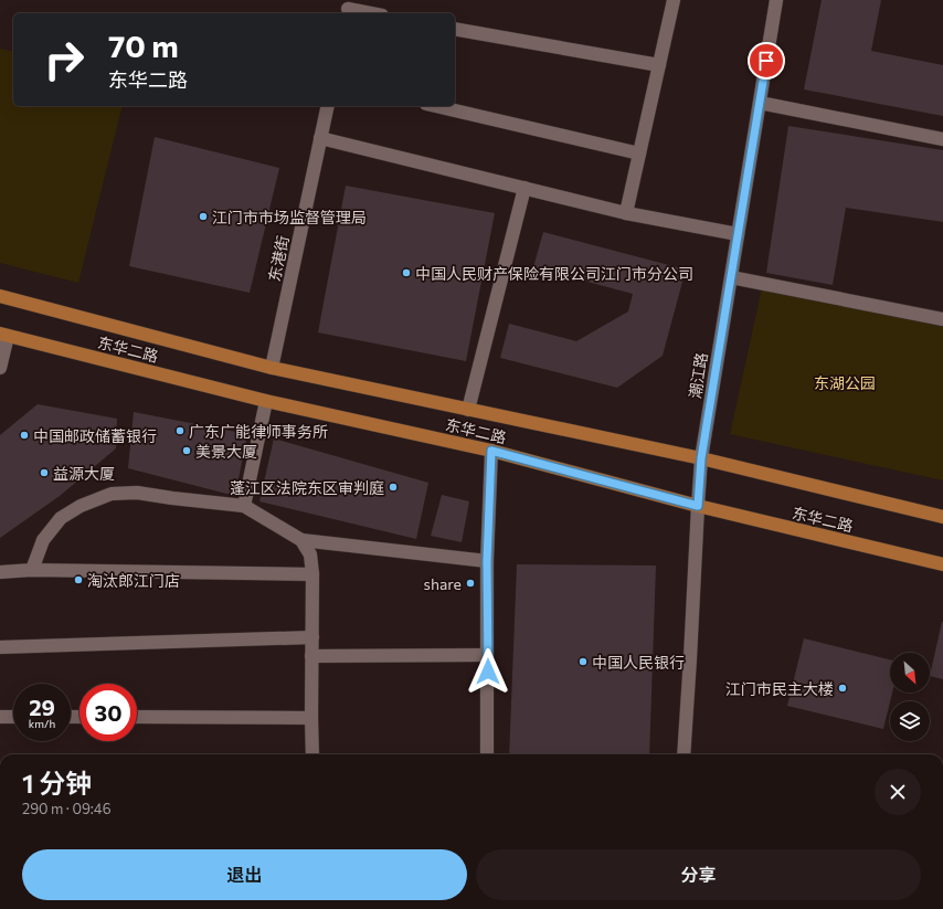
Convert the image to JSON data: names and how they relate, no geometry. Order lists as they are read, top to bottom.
{
  "streets": {
    "main road": ["东华二路"],
    "street": ["东港街", "潮江路"]
  },
  "crossings": [
    ["东港街", "东华二路"],
    ["东华二路", "潮江路"]
  ],
  "parks": ["东湖公园"],
  "places": [
    "江门市市场监督管理局",
    "中国人民财产保险有限公司江门市分公司",
    "广东广能律师事务所",
    "中国邮政储蓄银行",
    "美景大厦",
    "益源大厦",
    "蓬江区法院东区审判庭",
    "淘汰郎江门店",
    "share",
    "中国人民银行",
    "江门市民主大楼"
  ],
  "north": "bottom right",
  "page": {
    "turn": ["70 m", "东华二路"],
    "speed": "29 km/h",
    "limit": "30",
    "heading": ["1 分钟", "290 m · 09:46"],
    "buttons": ["退出", "分享"]
  }
}
